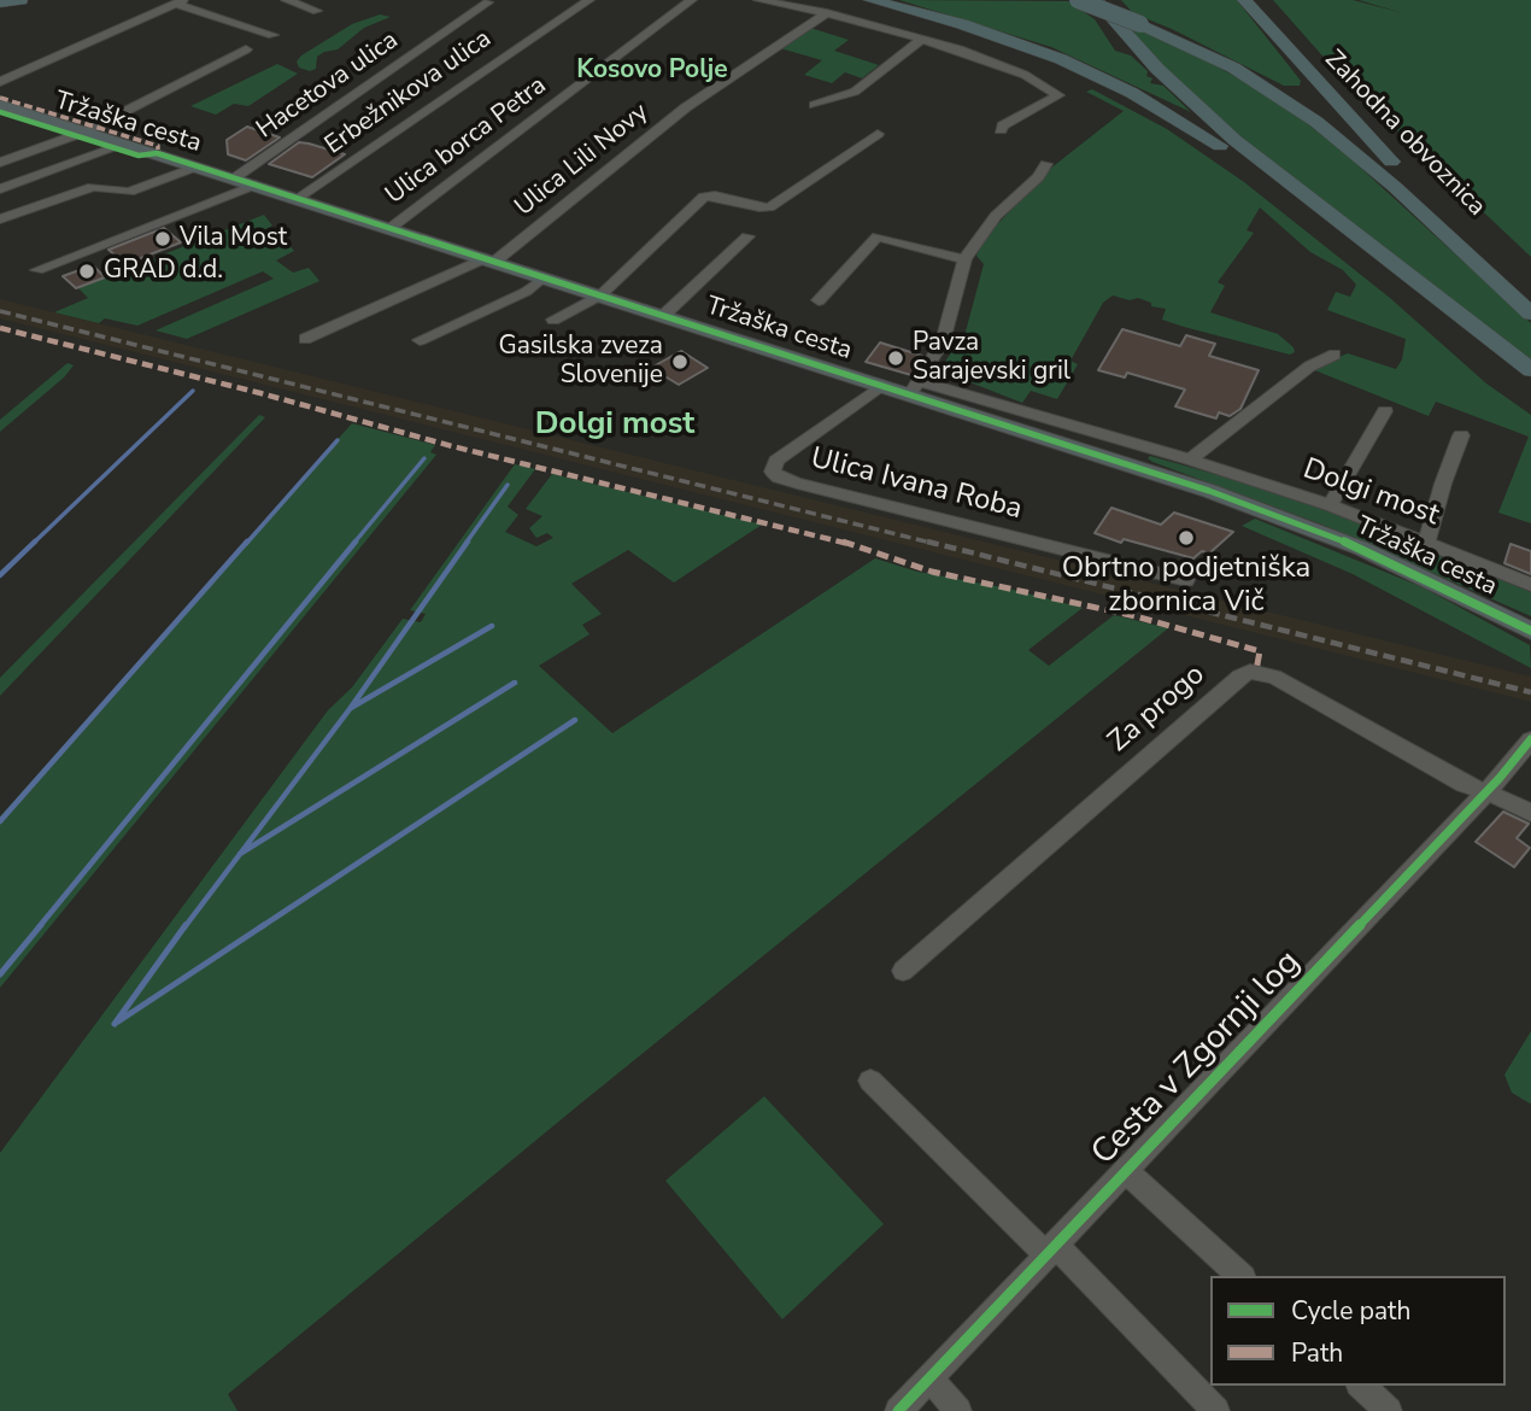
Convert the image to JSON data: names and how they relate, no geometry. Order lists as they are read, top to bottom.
{
  "streets": {
    "highway": ["Zahodna obvoznica"],
    "main road": ["Tržaška cesta"],
    "street": [
      "Hacetova ulica",
      "Erbežnikova ulica",
      "Ulica borca Petra",
      "Ulica Lili Novy",
      "Ulica Ivana Roba",
      "Dolgi most",
      "Za progo",
      "Cesta v Zgornji log"
    ]
  },
  "crossings": [
    ["Hacetova ulica", "Tržaška cesta"],
    ["Erbežnikova ulica", "Tržaška cesta"],
    ["Tržaška cesta", "Ulica borca Petra"],
    ["Tržaška cesta", "Ulica Lili Novy"],
    ["Tržaška cesta", "Ulica Ivana Roba"],
    ["Tržaška cesta", "Dolgi most"],
    ["Za progo", "Cesta v Zgornji log"]
  ],
  "districts": ["Kosovo Polje", "Dolgi most"],
  "places": [
    "Vila Most",
    "GRAD d.d.",
    "Pavza Sarajevski gril",
    "Gasilska zveza Slovenije",
    "Obrtno podjetniška zbornica Vič"
  ],
  "legend": ["Cycle path", "Path"]
}
